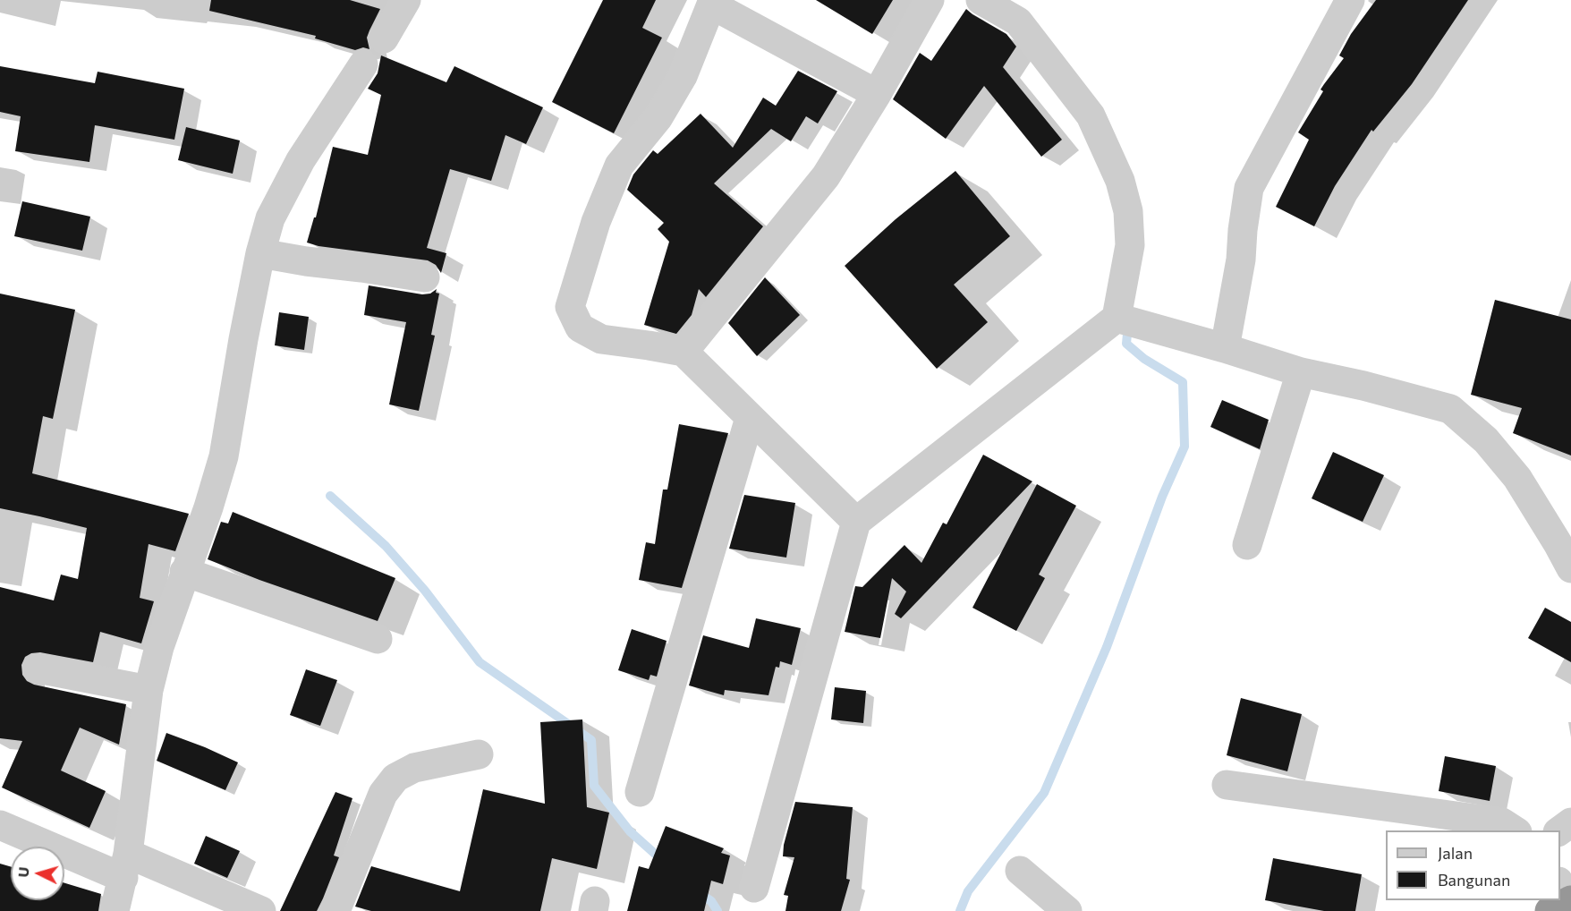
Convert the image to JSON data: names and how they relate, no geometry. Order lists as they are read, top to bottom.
{
  "legend": ["Jalan", "Bangunan"],
  "north": "left"
}
